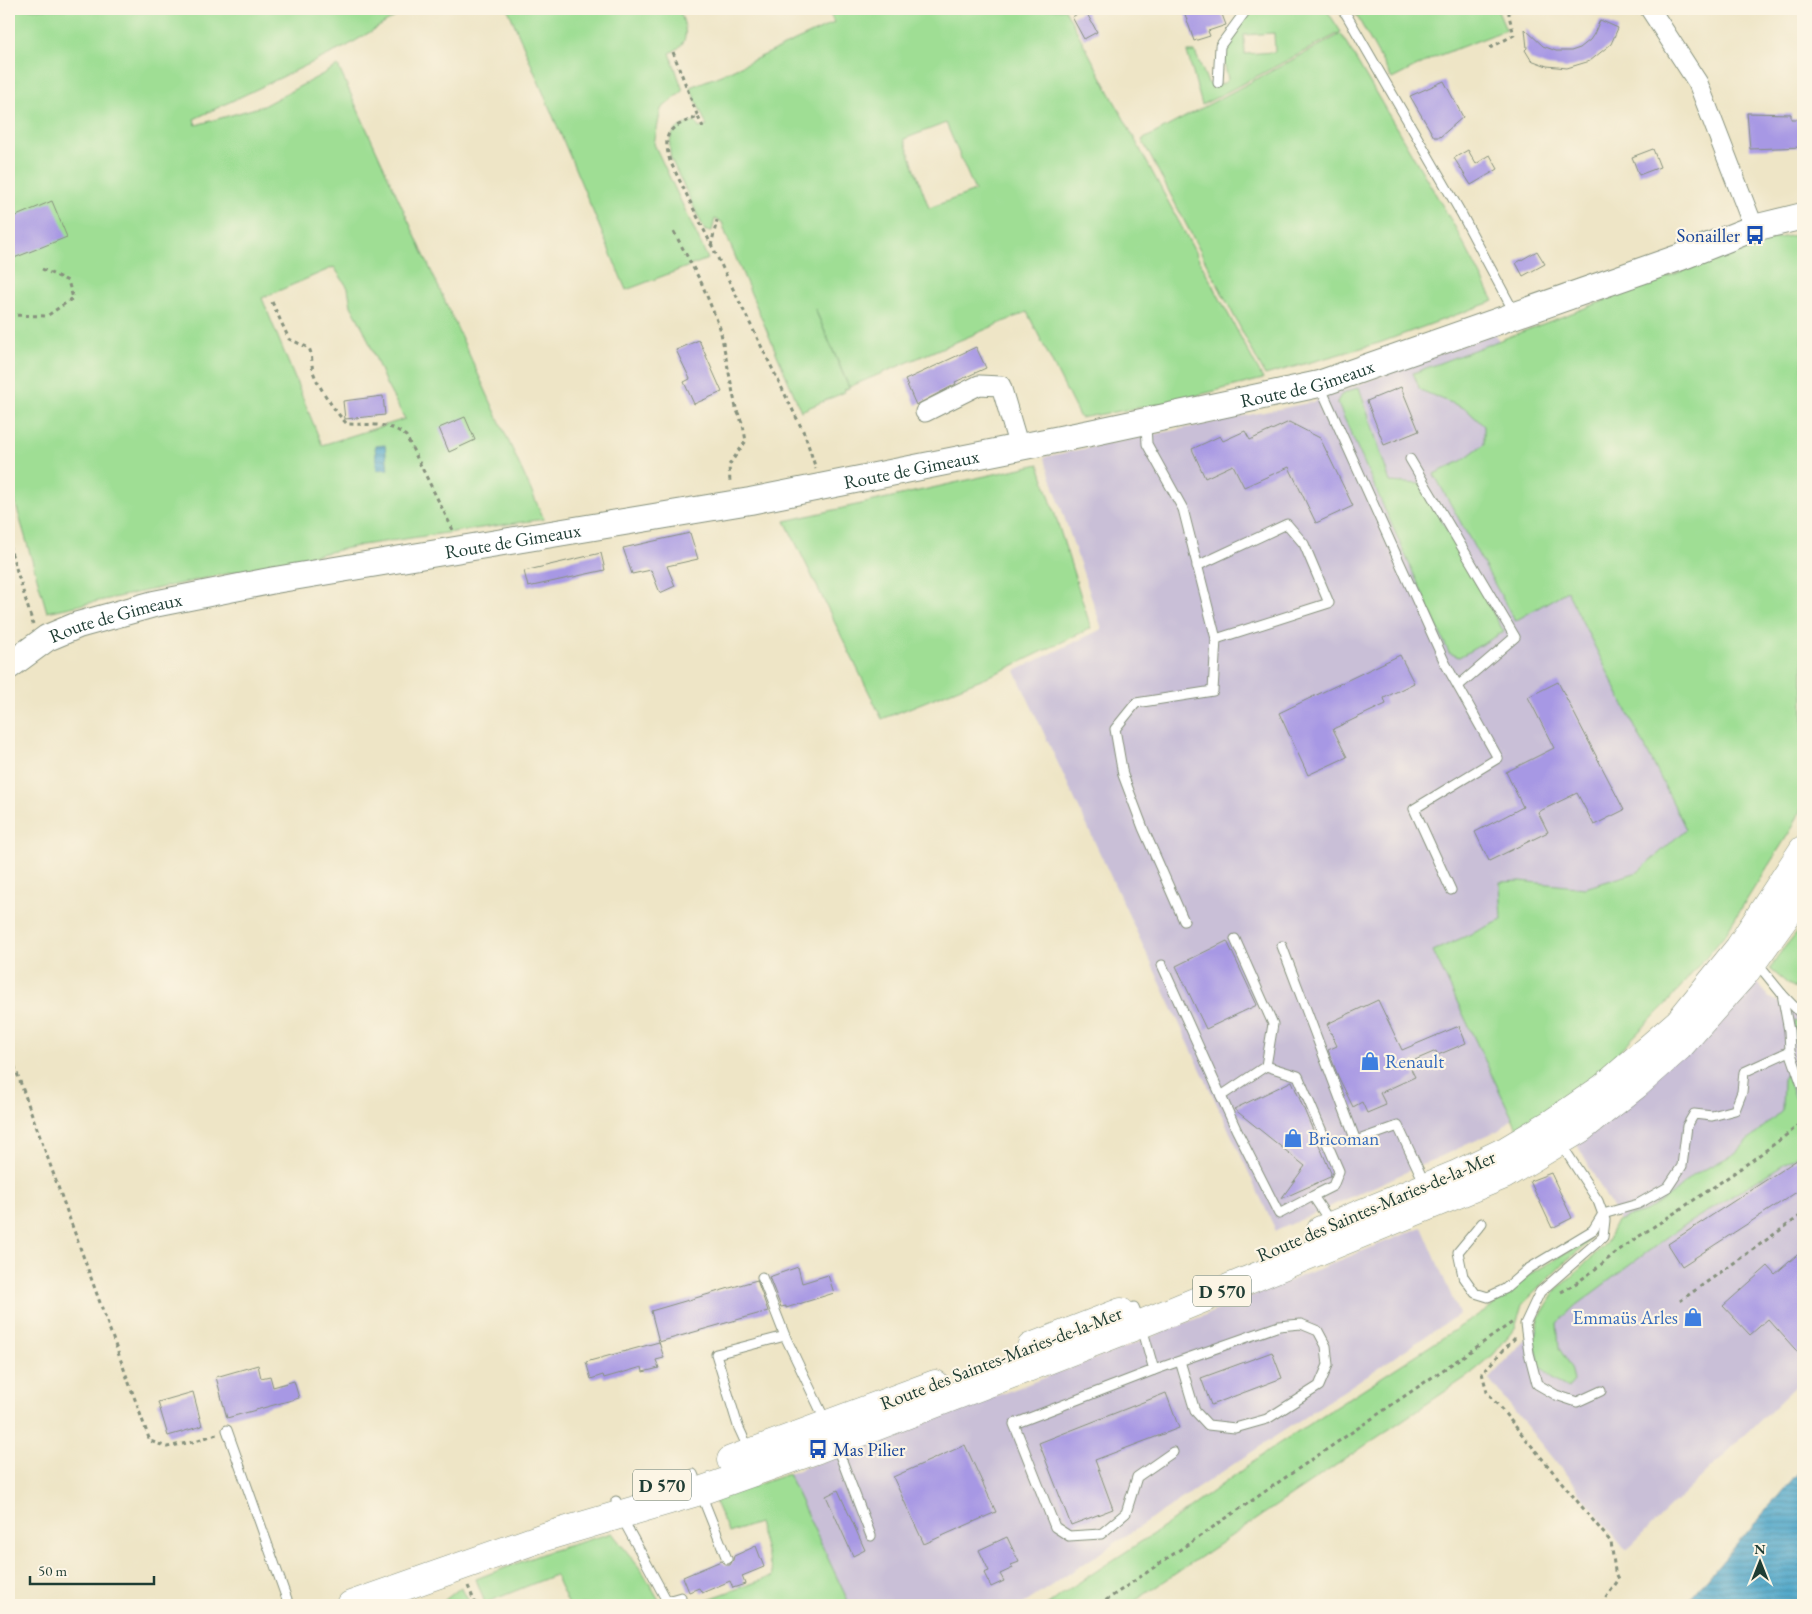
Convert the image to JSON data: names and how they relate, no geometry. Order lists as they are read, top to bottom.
{
  "streets": {
    "main road": ["Route des Saintes-Maries-de-la-Mer", "D 570"],
    "street": ["Route de Gimeaux"]
  },
  "places": {
    "bus stop": ["Sonailler", "Mas Pilier"],
    "shop": ["Renault", "Bricoman", "Emmaüs Arles"]
  },
  "scale_bar": "50 m",
  "north": "top"
}
